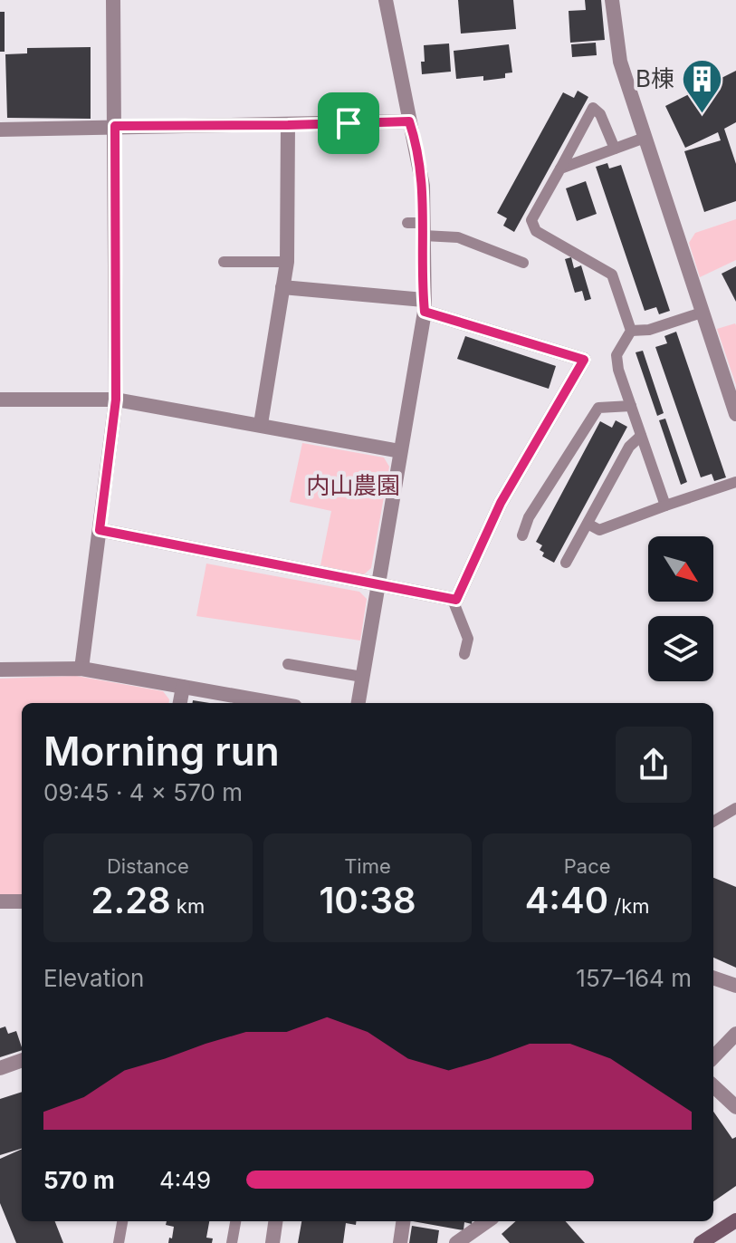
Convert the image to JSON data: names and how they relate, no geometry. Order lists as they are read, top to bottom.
{
  "parks": ["内山農園"],
  "places": {
    "building": ["B棟"]
  },
  "north": "bottom right",
  "page": {
    "heading": ["Morning run", "09:45 · 4 × 570 m"],
    "stats": [
      ["Distance", "2.28 km"],
      ["Time", "10:38"],
      ["Pace", "4:40 /km"]
    ],
    "chart": ["Elevation", "157–164 m"],
    "list": [
      {
        "name": "570 m",
        "note": "4:49"
      }
    ]
  }
}
